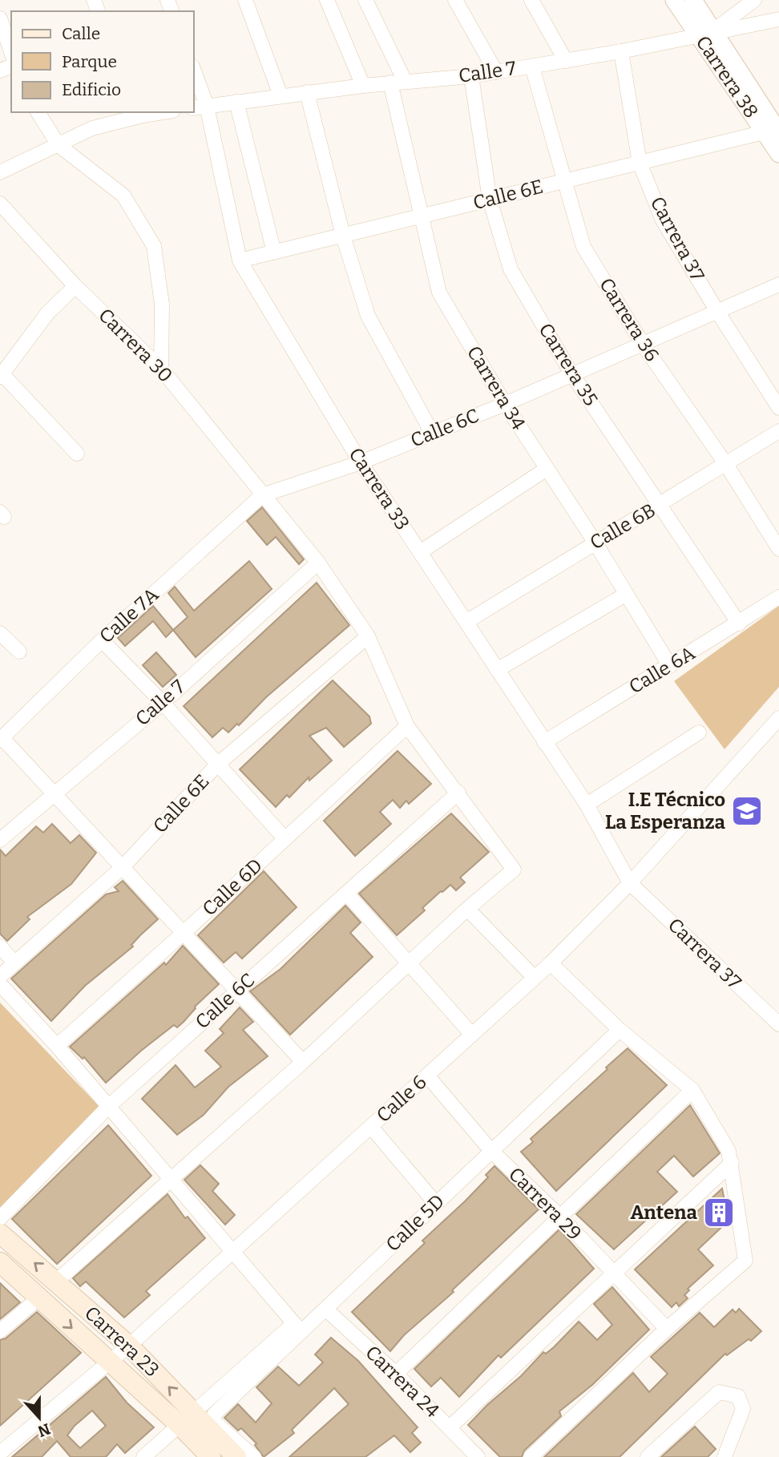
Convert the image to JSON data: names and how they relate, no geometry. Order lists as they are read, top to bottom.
{
  "streets": {
    "main road": ["Carrera 23"],
    "street": [
      "Calle 7",
      "Carrera 38",
      "Calle 6E",
      "Carrera 37",
      "Carrera 36",
      "Carrera 30",
      "Carrera 35",
      "Carrera 34",
      "Calle 6C",
      "Carrera 33",
      "Calle 6B",
      "Calle 7A",
      "Calle 6A",
      "Calle 6D",
      "Calle 6",
      "Carrera 29",
      "Calle 5D",
      "Carrera 24"
    ]
  },
  "crossings": [
    ["Calle 7", "Carrera 38"],
    ["Calle 7", "Carrera 37"],
    ["Calle 7", "Carrera 36"],
    ["Calle 7", "Carrera 30"],
    ["Calle 7", "Carrera 35"],
    ["Calle 7", "Carrera 34"],
    ["Calle 7", "Carrera 33"],
    ["Carrera 38", "Calle 6E"],
    ["Calle 6E", "Carrera 37"],
    ["Calle 6E", "Carrera 36"],
    ["Calle 6E", "Carrera 30"],
    ["Calle 6E", "Carrera 35"],
    ["Calle 6E", "Carrera 34"],
    ["Calle 6E", "Carrera 33"],
    ["Carrera 37", "Calle 6C"],
    ["Carrera 37", "Carrera 33"],
    ["Carrera 37", "Calle 6"],
    ["Carrera 36", "Calle 6C"],
    ["Carrera 36", "Calle 6B"],
    ["Carrera 30", "Calle 6C"],
    ["Carrera 30", "Calle 7A"],
    ["Carrera 30", "Calle 6D"],
    ["Carrera 35", "Calle 6C"],
    ["Carrera 35", "Calle 6B"],
    ["Carrera 35", "Calle 6A"],
    ["Carrera 34", "Calle 6C"],
    ["Carrera 34", "Calle 6B"],
    ["Carrera 34", "Calle 6A"],
    ["Calle 6C", "Carrera 33"],
    ["Calle 6C", "Calle 7A"],
    ["Carrera 33", "Calle 6B"],
    ["Carrera 33", "Calle 6A"],
    ["Carrera 33", "Calle 6"],
    ["Calle 6", "Carrera 29"],
    ["Calle 6", "Carrera 23"],
    ["Carrera 29", "Calle 5D"],
    ["Calle 5D", "Carrera 23"],
    ["Calle 5D", "Carrera 24"]
  ],
  "places": {
    "school or university": ["I.E Técnico La Esperanza"],
    "building": ["Antena"]
  },
  "legend": ["Calle", "Parque", "Edificio"],
  "north": "bottom"
}
